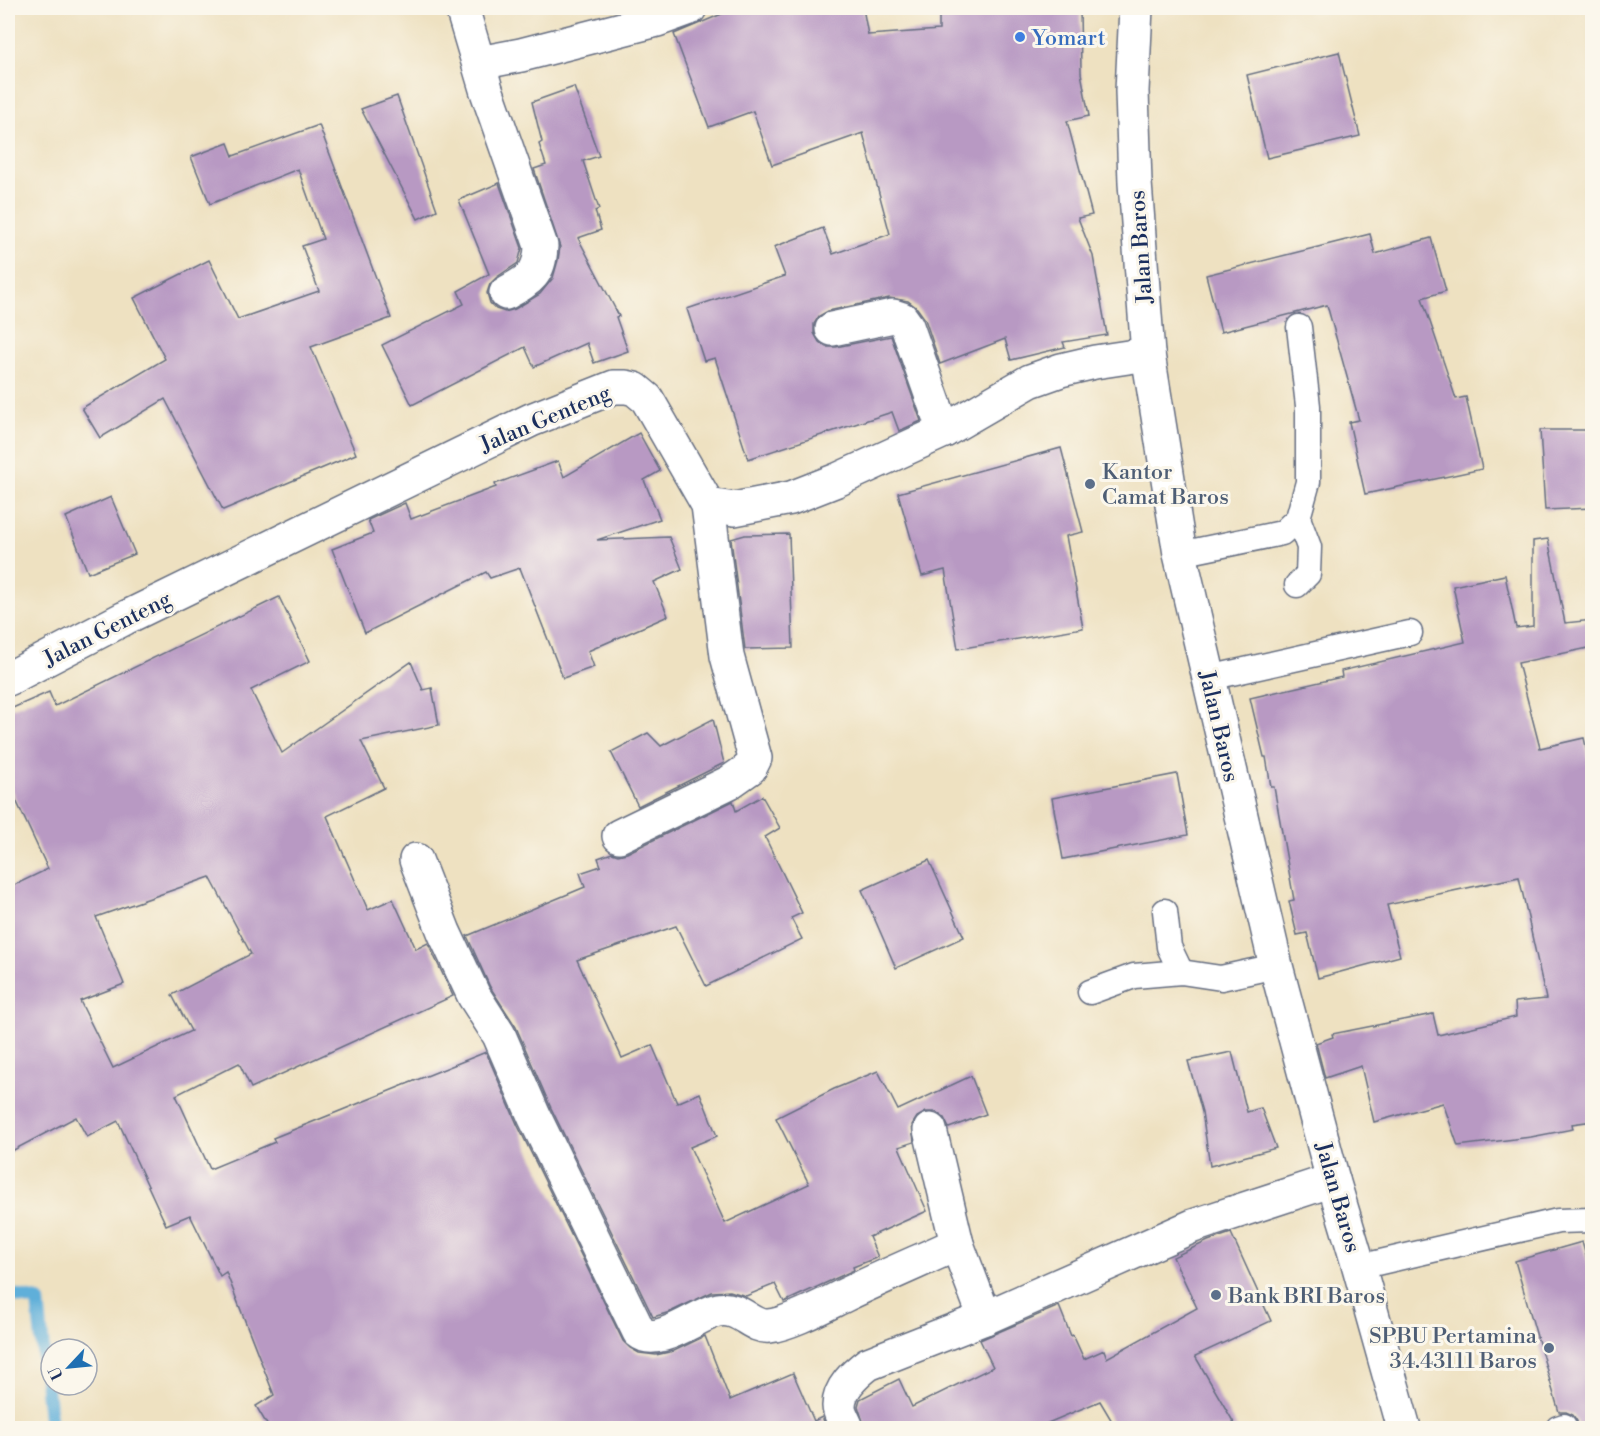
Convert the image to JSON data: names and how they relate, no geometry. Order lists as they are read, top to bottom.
{
  "streets": {
    "street": ["Jalan Baros", "Jalan Genteng"]
  },
  "places": [
    "Yomart",
    "Kantor Camat Baros",
    "Bank BRI Baros",
    "SPBU Pertamina 34.43111 Baros"
  ],
  "north": "bottom left"
}
